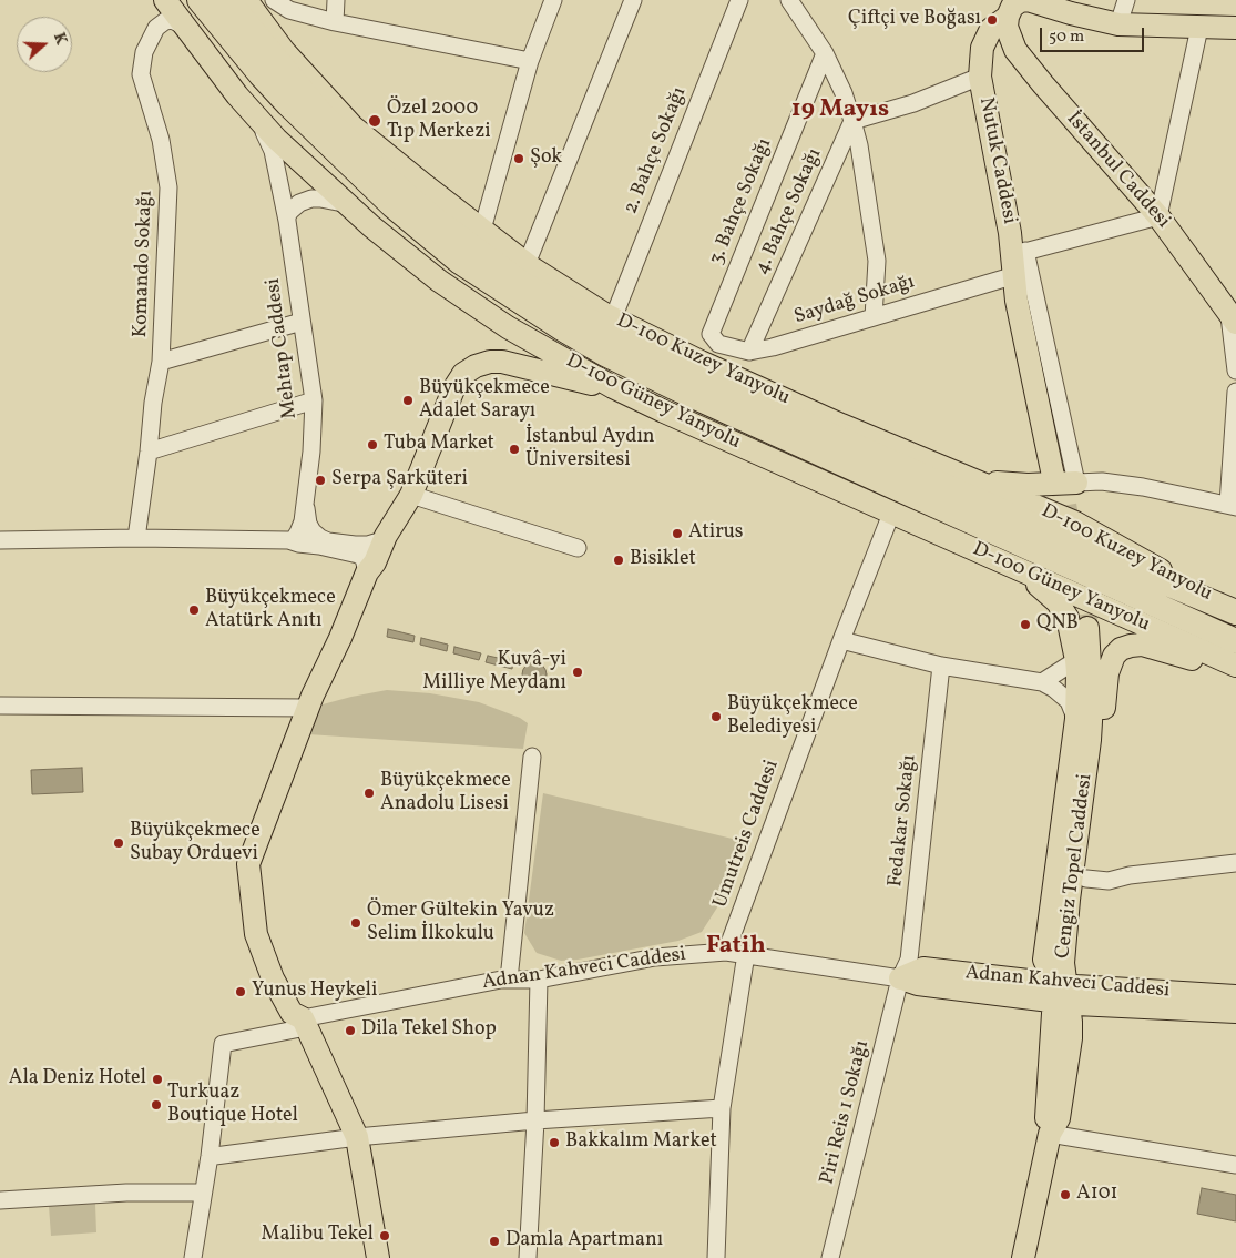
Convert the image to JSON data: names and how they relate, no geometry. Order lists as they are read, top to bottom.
{
  "streets": {
    "main road": [
      "Nutuk Caddesi",
      "İstanbul Caddesi",
      "D-100 Kuzey Yanyolu",
      "D-100 Güney Yanyolu",
      "Cengiz Topel Caddesi",
      "Adnan Kahveci Caddesi"
    ],
    "street": [
      "2. Bahçe Sokağı",
      "3. Bahçe Sokağı",
      "4. Bahçe Sokağı",
      "Komando Sokağı",
      "Saydağ Sokağı",
      "Mehtap Caddesi",
      "Fedakar Sokağı",
      "Umutreis Caddesi",
      "Piri Reis 1 Sokağı"
    ]
  },
  "crossings": [
    ["2. Bahçe Sokağı", "D-100 Kuzey Yanyolu"],
    ["Nutuk Caddesi", "İstanbul Caddesi"],
    ["Nutuk Caddesi", "Saydağ Sokağı"],
    ["İstanbul Caddesi", "Saydağ Sokağı"],
    ["3. Bahçe Sokağı", "Saydağ Sokağı"],
    ["4. Bahçe Sokağı", "Saydağ Sokağı"],
    ["Komando Sokağı", "D-100 Güney Yanyolu"],
    ["Mehtap Caddesi", "D-100 Güney Yanyolu"],
    ["D-100 Güney Yanyolu", "Umutreis Caddesi"],
    ["Fedakar Sokağı", "Adnan Kahveci Caddesi"],
    ["Fedakar Sokağı", "Piri Reis 1 Sokağı"],
    ["Umutreis Caddesi", "Adnan Kahveci Caddesi"],
    ["Cengiz Topel Caddesi", "Adnan Kahveci Caddesi"],
    ["Adnan Kahveci Caddesi", "Piri Reis 1 Sokağı"]
  ],
  "districts": ["19 Mayıs", "Fatih"],
  "places": [
    "Çiftçi ve Boğası",
    "Özel 2000 Tıp Merkezi",
    "Şok",
    "Büyükçekmece Adalet Sarayı",
    "Tuba Market",
    "İstanbul Aydın Üniversitesi",
    "Serpa Şarküteri",
    "Atirus",
    "Bisiklet",
    "Büyükçekmece Atatürk Anıtı",
    "QNB",
    "Kuvâ-yi Milliye Meydanı",
    "Büyükçekmece Belediyesi",
    "Büyükçekmece Anadolu Lisesi",
    "Büyükçekmece Subay Orduevi",
    "Ömer Gültekin Yavuz Selim İlkokulu",
    "Yunus Heykeli",
    "Dila Tekel Shop",
    "Ala Deniz Hotel",
    "Turkuaz Boutique Hotel",
    "Bakkalım Market",
    "A101",
    "Malibu Tekel",
    "Damla Apartmanı"
  ],
  "scale_bar": "50 m",
  "north": "right"
}
